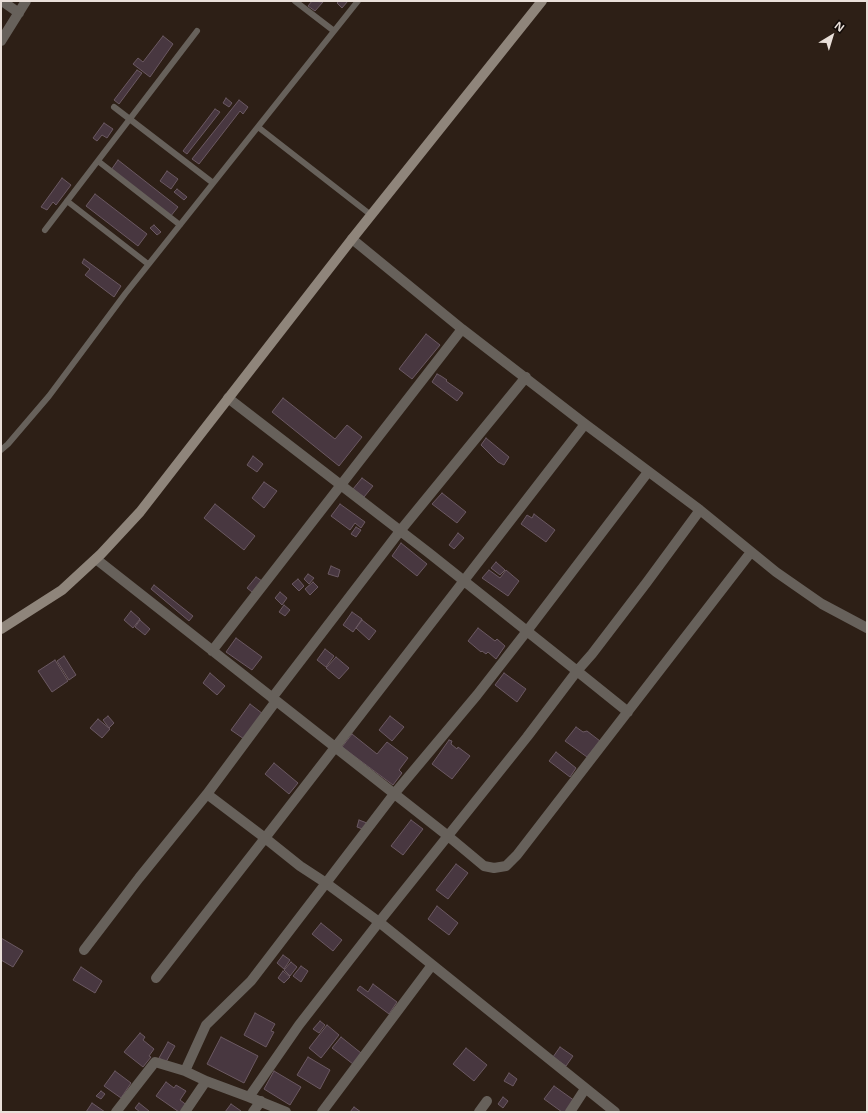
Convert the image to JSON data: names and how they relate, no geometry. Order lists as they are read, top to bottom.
{
  "north": "top right"
}
